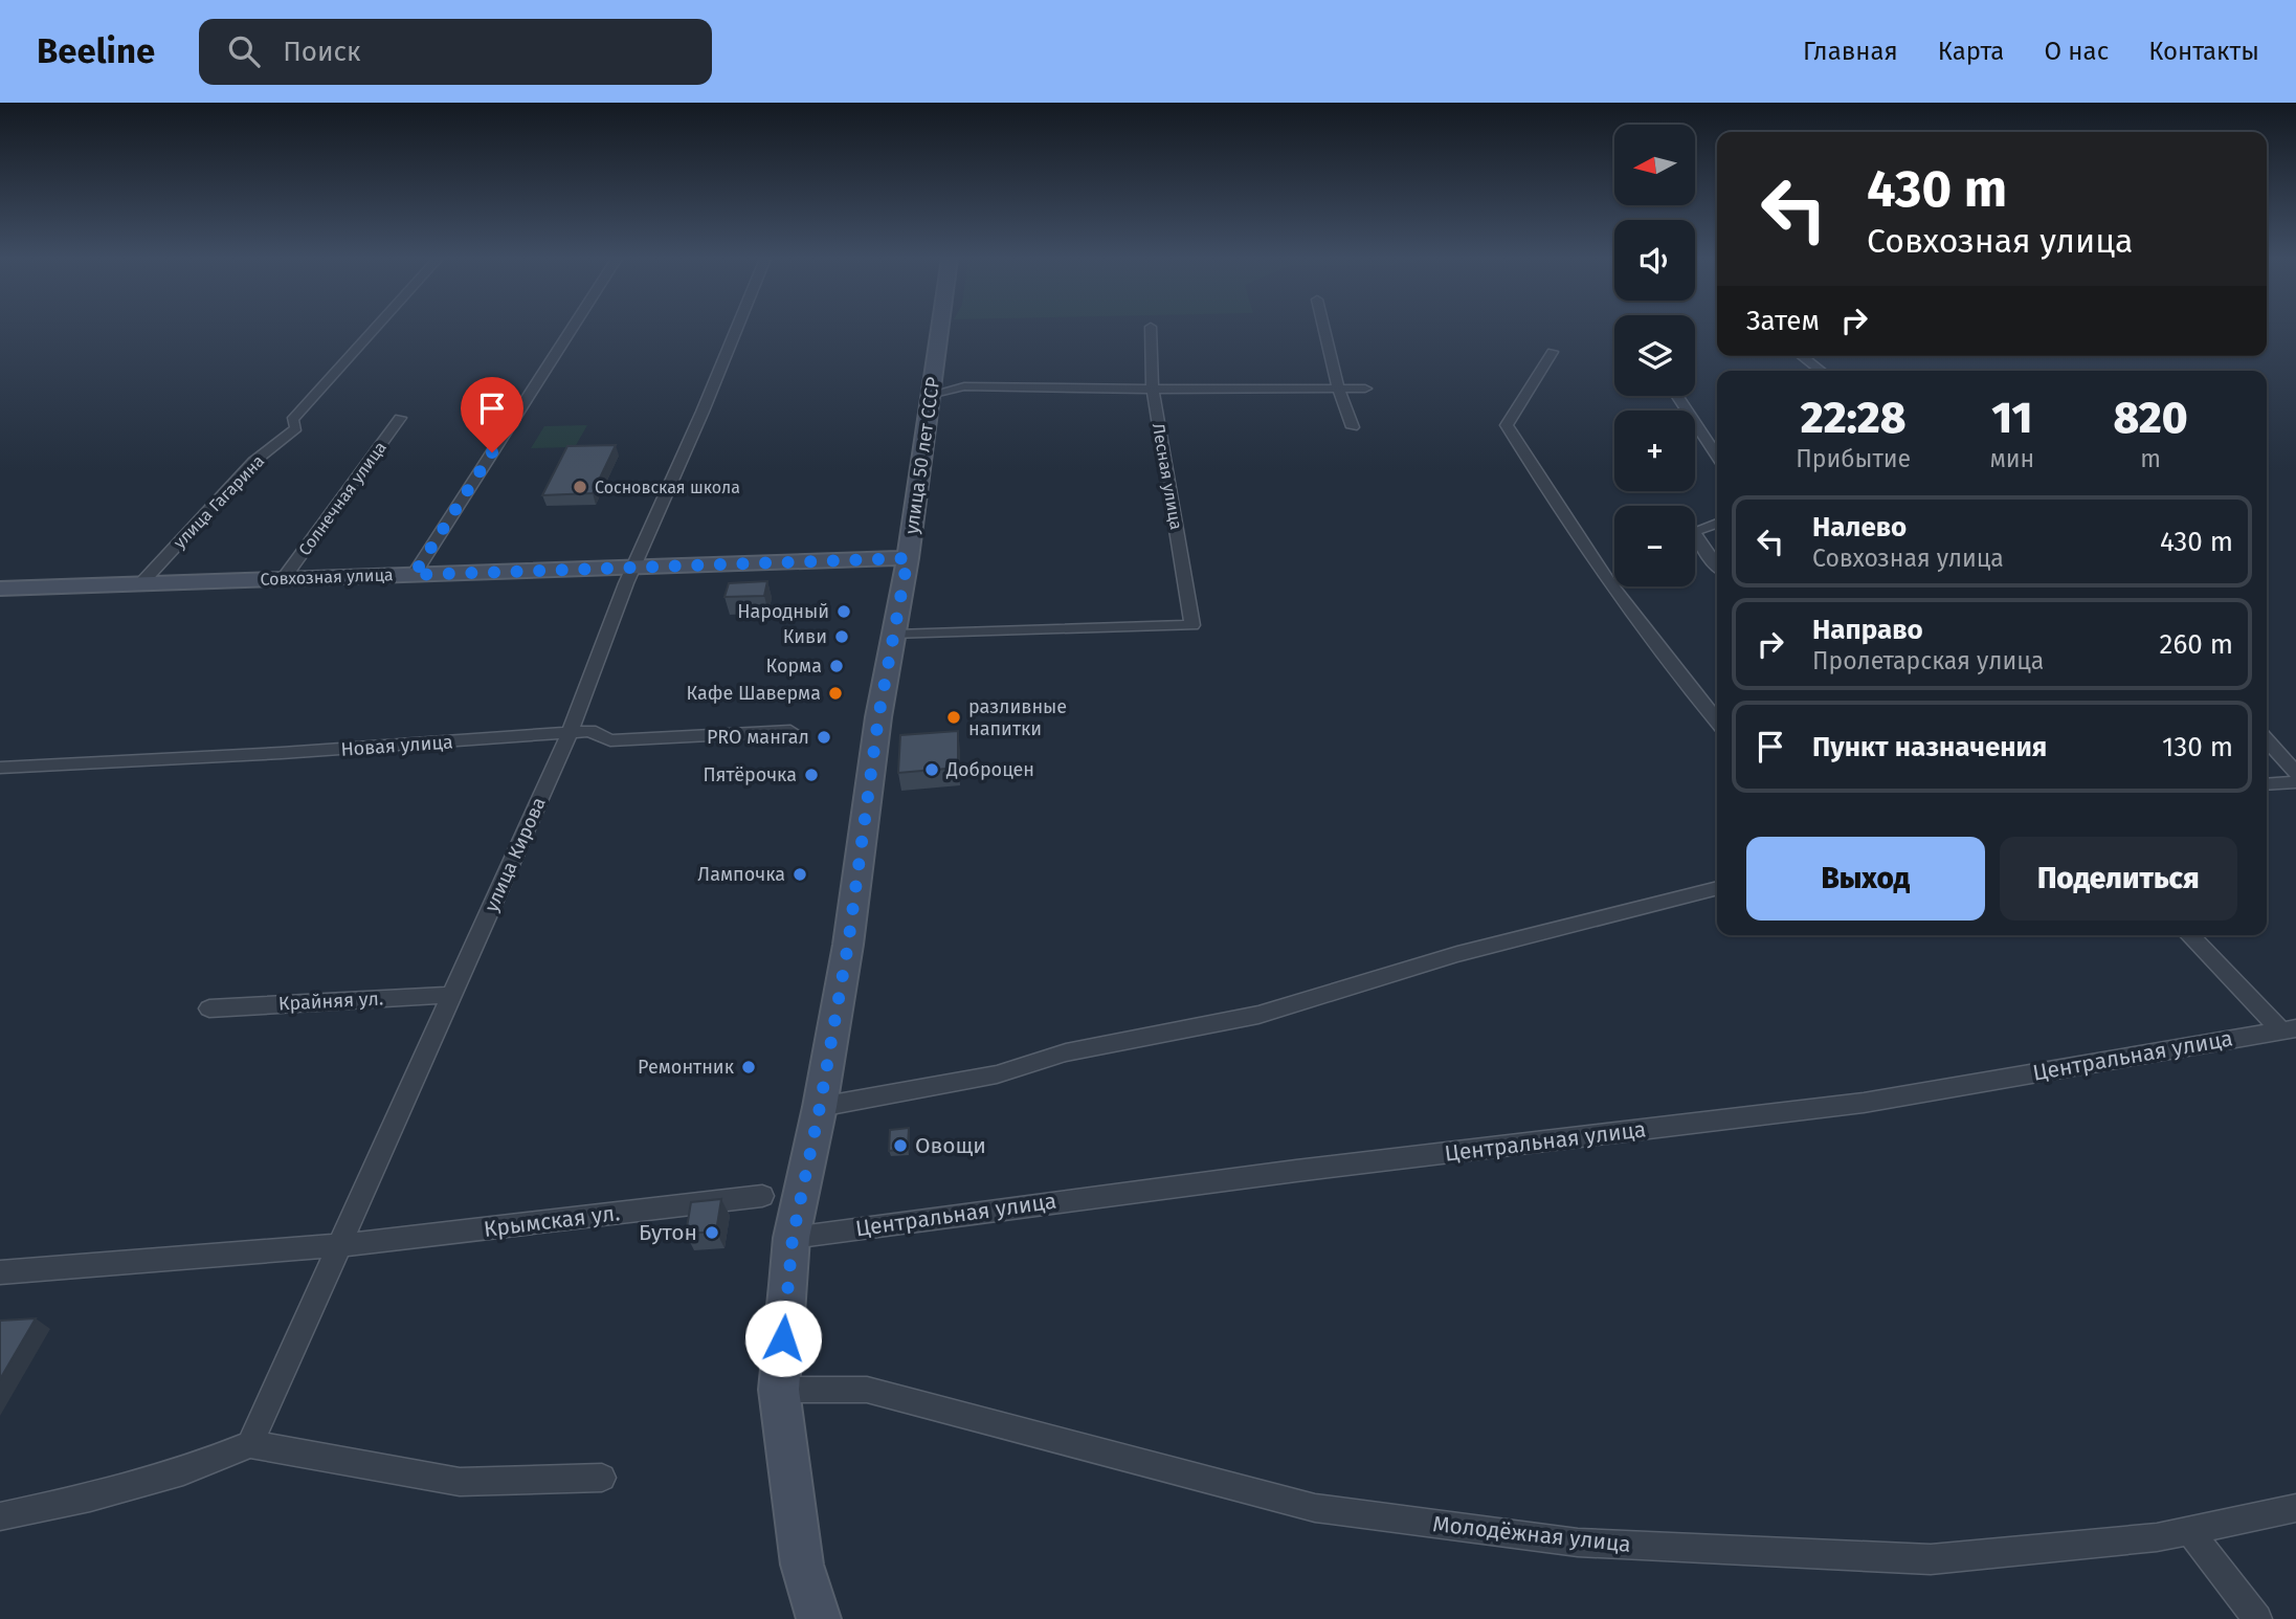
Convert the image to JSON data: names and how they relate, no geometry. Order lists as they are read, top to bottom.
{
  "streets": {
    "main road": ["улица 50 лет СССР", "Совхозная улица"],
    "street": [
      "Лесная улица",
      "Солнечная улица",
      "улица Гагарина",
      "Новая улица",
      "улица Кирова",
      "Крайняя ул.",
      "Центральная улица",
      "Крымская ул.",
      "Молодёжная улица"
    ]
  },
  "crossings": [
    ["улица 50 лет СССР", "Лесная улица"],
    ["улица 50 лет СССР", "Совхозная улица"],
    ["улица 50 лет СССР", "Центральная улица"],
    ["улица 50 лет СССР", "Молодёжная улица"],
    ["Солнечная улица", "Совхозная улица"],
    ["улица Гагарина", "Совхозная улица"],
    ["Совхозная улица", "улица Кирова"],
    ["Новая улица", "улица Кирова"],
    ["улица Кирова", "Крайняя ул."],
    ["улица Кирова", "Крымская ул."]
  ],
  "places": [
    "Сосновская школа",
    "Народный",
    "Киви",
    "Корма",
    "Кафе Шаверма",
    "разливные напитки",
    "PRO мангал",
    "Доброцен",
    "Пятёрочка",
    "Лампочка",
    "Ремонтник",
    "Овощи",
    "Бутон"
  ],
  "north": "left",
  "page": {
    "header": "Beeline",
    "search": "Поиск",
    "nav": [
      "Главная",
      "Карта",
      "О нас",
      "Контакты"
    ],
    "map_buttons": ["+", "−"],
    "turn": ["430 m", "Совхозная улица"],
    "then": "Затем",
    "eta": [
      "22:28",
      "Прибытие",
      "11",
      "мин",
      "820",
      "m"
    ],
    "list": [
      {
        "name": "Налево",
        "note": "Совхозная улица",
        "value": "430 m"
      },
      {
        "name": "Направо",
        "note": "Пролетарская улица",
        "value": "260 m"
      },
      {
        "name": "Пункт назначения",
        "value": "130 m"
      }
    ],
    "buttons": ["Выход", "Поделиться"]
  }
}
